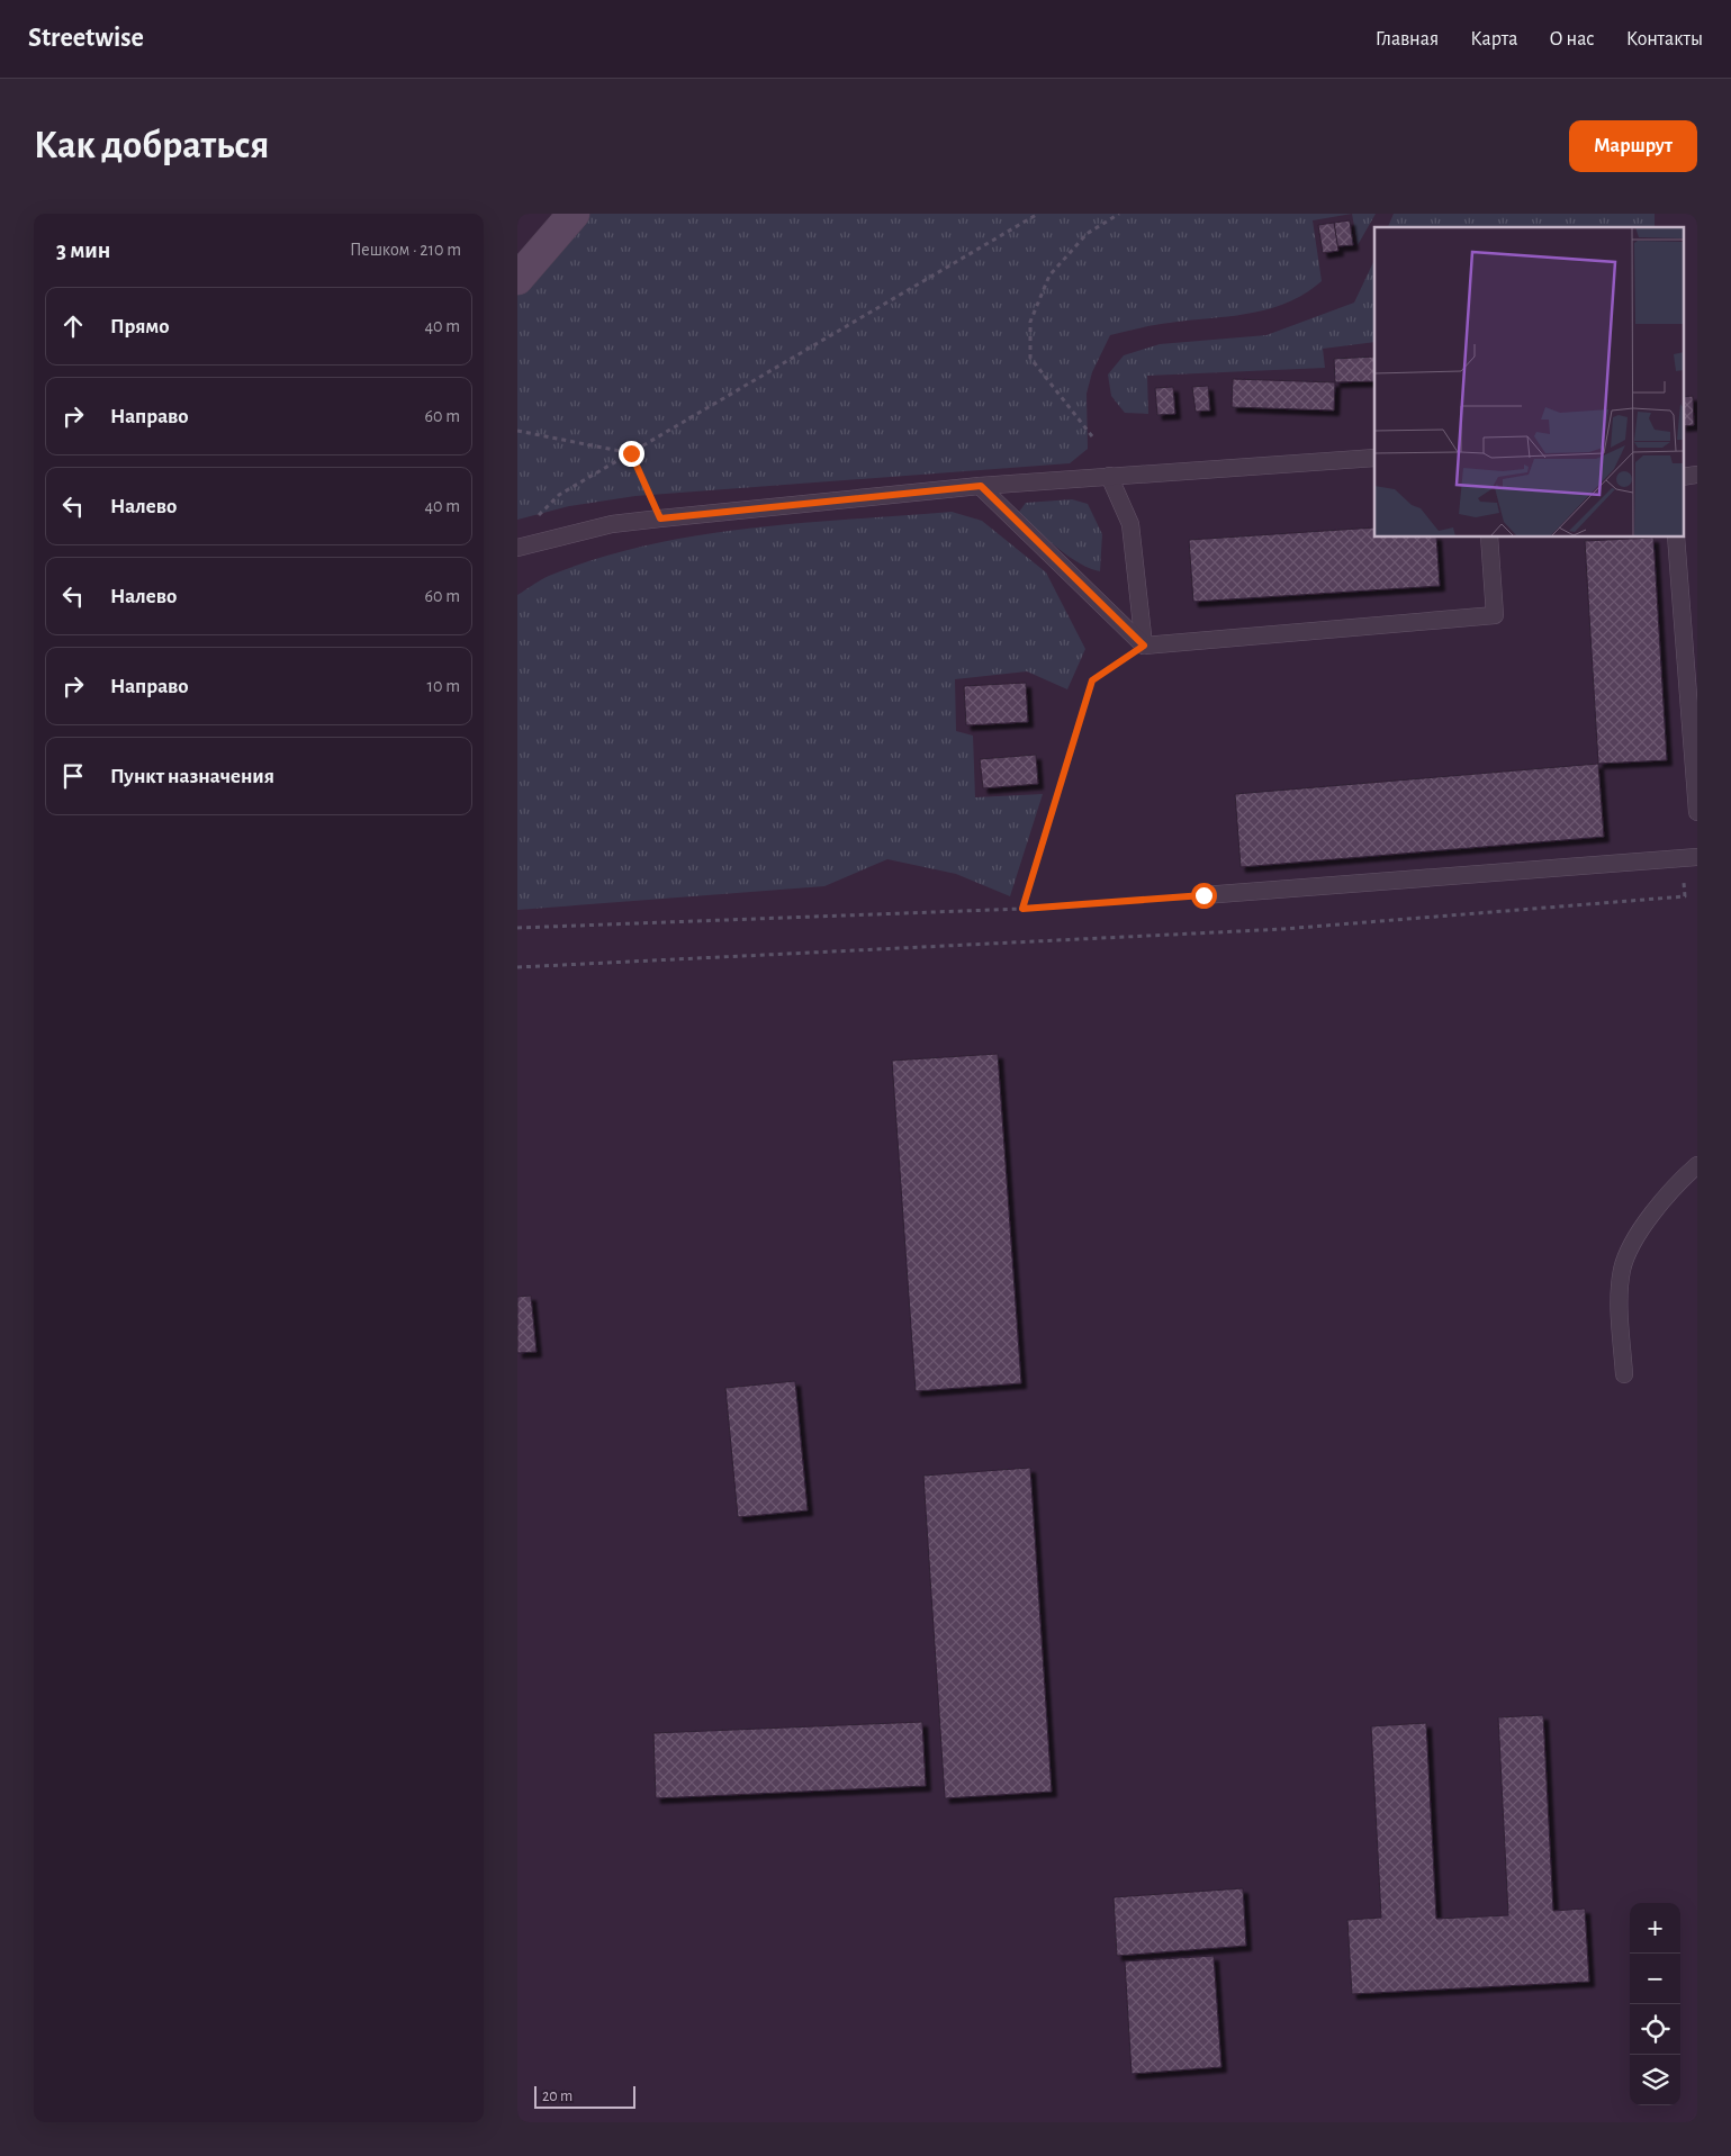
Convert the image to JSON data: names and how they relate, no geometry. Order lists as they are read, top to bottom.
{
  "scale_bar": "20 m",
  "page": {
    "header": "Streetwise",
    "nav": [
      "Главная",
      "Карта",
      "О нас",
      "Контакты"
    ],
    "buttons": "Маршрут",
    "title": "Как добраться",
    "heading": ["3 мин", "Пешком · 210 m"],
    "list": [
      ["Прямо", "40 m"],
      ["Направо", "60 m"],
      ["Налево", "40 m"],
      ["Налево", "60 m"],
      ["Направо", "10 m"],
      "Пункт назначения"
    ],
    "map_buttons": ["+", "−"],
    "scale": "20 m"
  }
}
